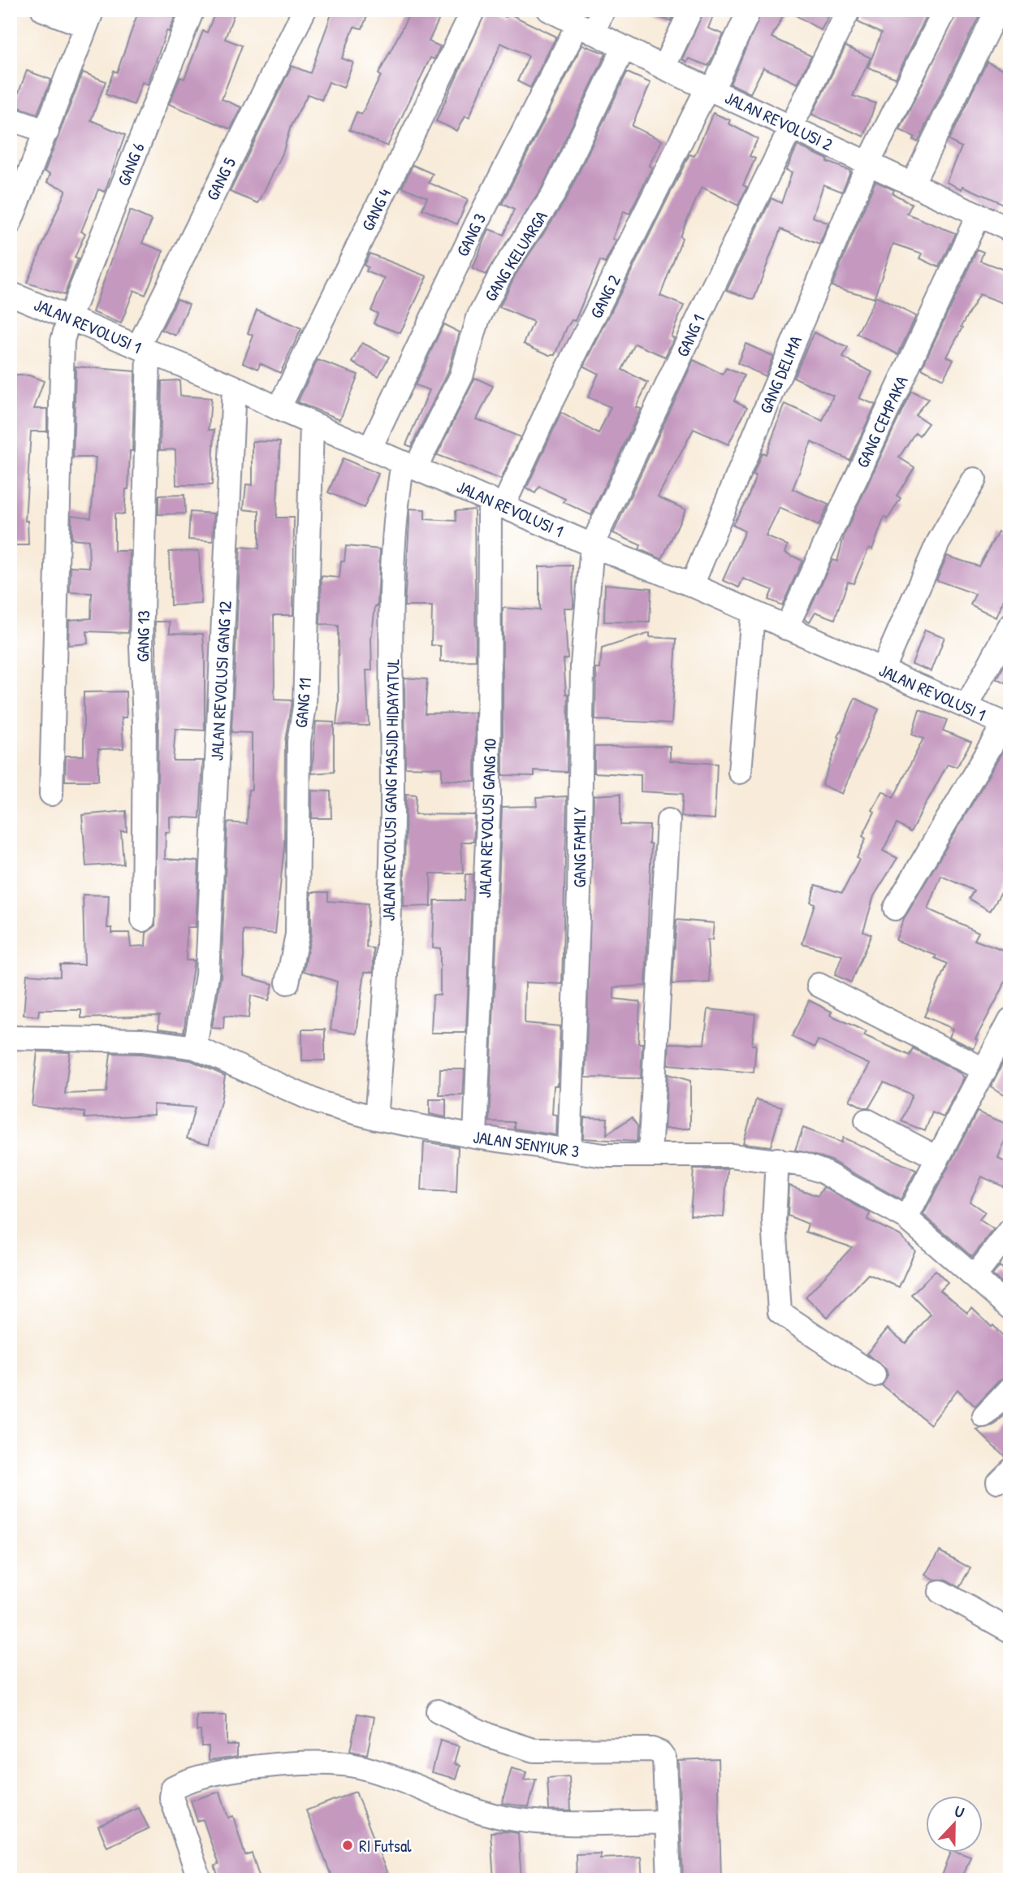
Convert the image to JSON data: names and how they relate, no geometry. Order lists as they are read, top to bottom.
{
  "streets": {
    "street": [
      "JALAN REVOLUSI 2",
      "GANG 6",
      "GANG 5",
      "GANG 4",
      "GANG 3",
      "GANG KELUARGA",
      "GANG 2",
      "JALAN REVOLUSI 1",
      "GANG 1",
      "GANG DELIMA",
      "GANG CEMPAKA",
      "GANG 13",
      "JALAN REVOLUSI GANG 12",
      "GANG 11",
      "JALAN REVOLUSI GANG MASJID HIDAYATUL",
      "JALAN REVOLUSI GANG 10",
      "GANG FAMILY",
      "JALAN SENYIUR 3"
    ]
  },
  "crossings": [
    ["JALAN REVOLUSI 2", "GANG 3"],
    ["JALAN REVOLUSI 2", "GANG KELUARGA"],
    ["JALAN REVOLUSI 2", "GANG 2"],
    ["JALAN REVOLUSI 2", "GANG 1"],
    ["JALAN REVOLUSI 2", "GANG DELIMA"],
    ["JALAN REVOLUSI 2", "GANG CEMPAKA"],
    ["GANG 6", "JALAN REVOLUSI 1"],
    ["GANG 5", "JALAN REVOLUSI 1"],
    ["GANG 5", "GANG 13"],
    ["GANG 4", "JALAN REVOLUSI 1"],
    ["GANG 3", "JALAN REVOLUSI 1"],
    ["GANG KELUARGA", "JALAN REVOLUSI 1"],
    ["GANG KELUARGA", "JALAN REVOLUSI GANG MASJID HIDAYATUL"],
    ["GANG 2", "JALAN REVOLUSI 1"],
    ["GANG 2", "JALAN REVOLUSI GANG 10"],
    ["JALAN REVOLUSI 1", "GANG 1"],
    ["JALAN REVOLUSI 1", "GANG DELIMA"],
    ["JALAN REVOLUSI 1", "GANG CEMPAKA"],
    ["JALAN REVOLUSI 1", "GANG 13"],
    ["JALAN REVOLUSI 1", "JALAN REVOLUSI GANG 12"],
    ["JALAN REVOLUSI 1", "GANG 11"],
    ["JALAN REVOLUSI 1", "JALAN REVOLUSI GANG MASJID HIDAYATUL"],
    ["JALAN REVOLUSI 1", "JALAN REVOLUSI GANG 10"],
    ["JALAN REVOLUSI 1", "GANG FAMILY"],
    ["GANG 1", "GANG FAMILY"],
    ["JALAN REVOLUSI GANG 12", "JALAN SENYIUR 3"],
    ["JALAN REVOLUSI GANG MASJID HIDAYATUL", "JALAN SENYIUR 3"],
    ["JALAN REVOLUSI GANG 10", "JALAN SENYIUR 3"],
    ["GANG FAMILY", "JALAN SENYIUR 3"]
  ],
  "places": ["RI Futsal"],
  "north": "top"
}
